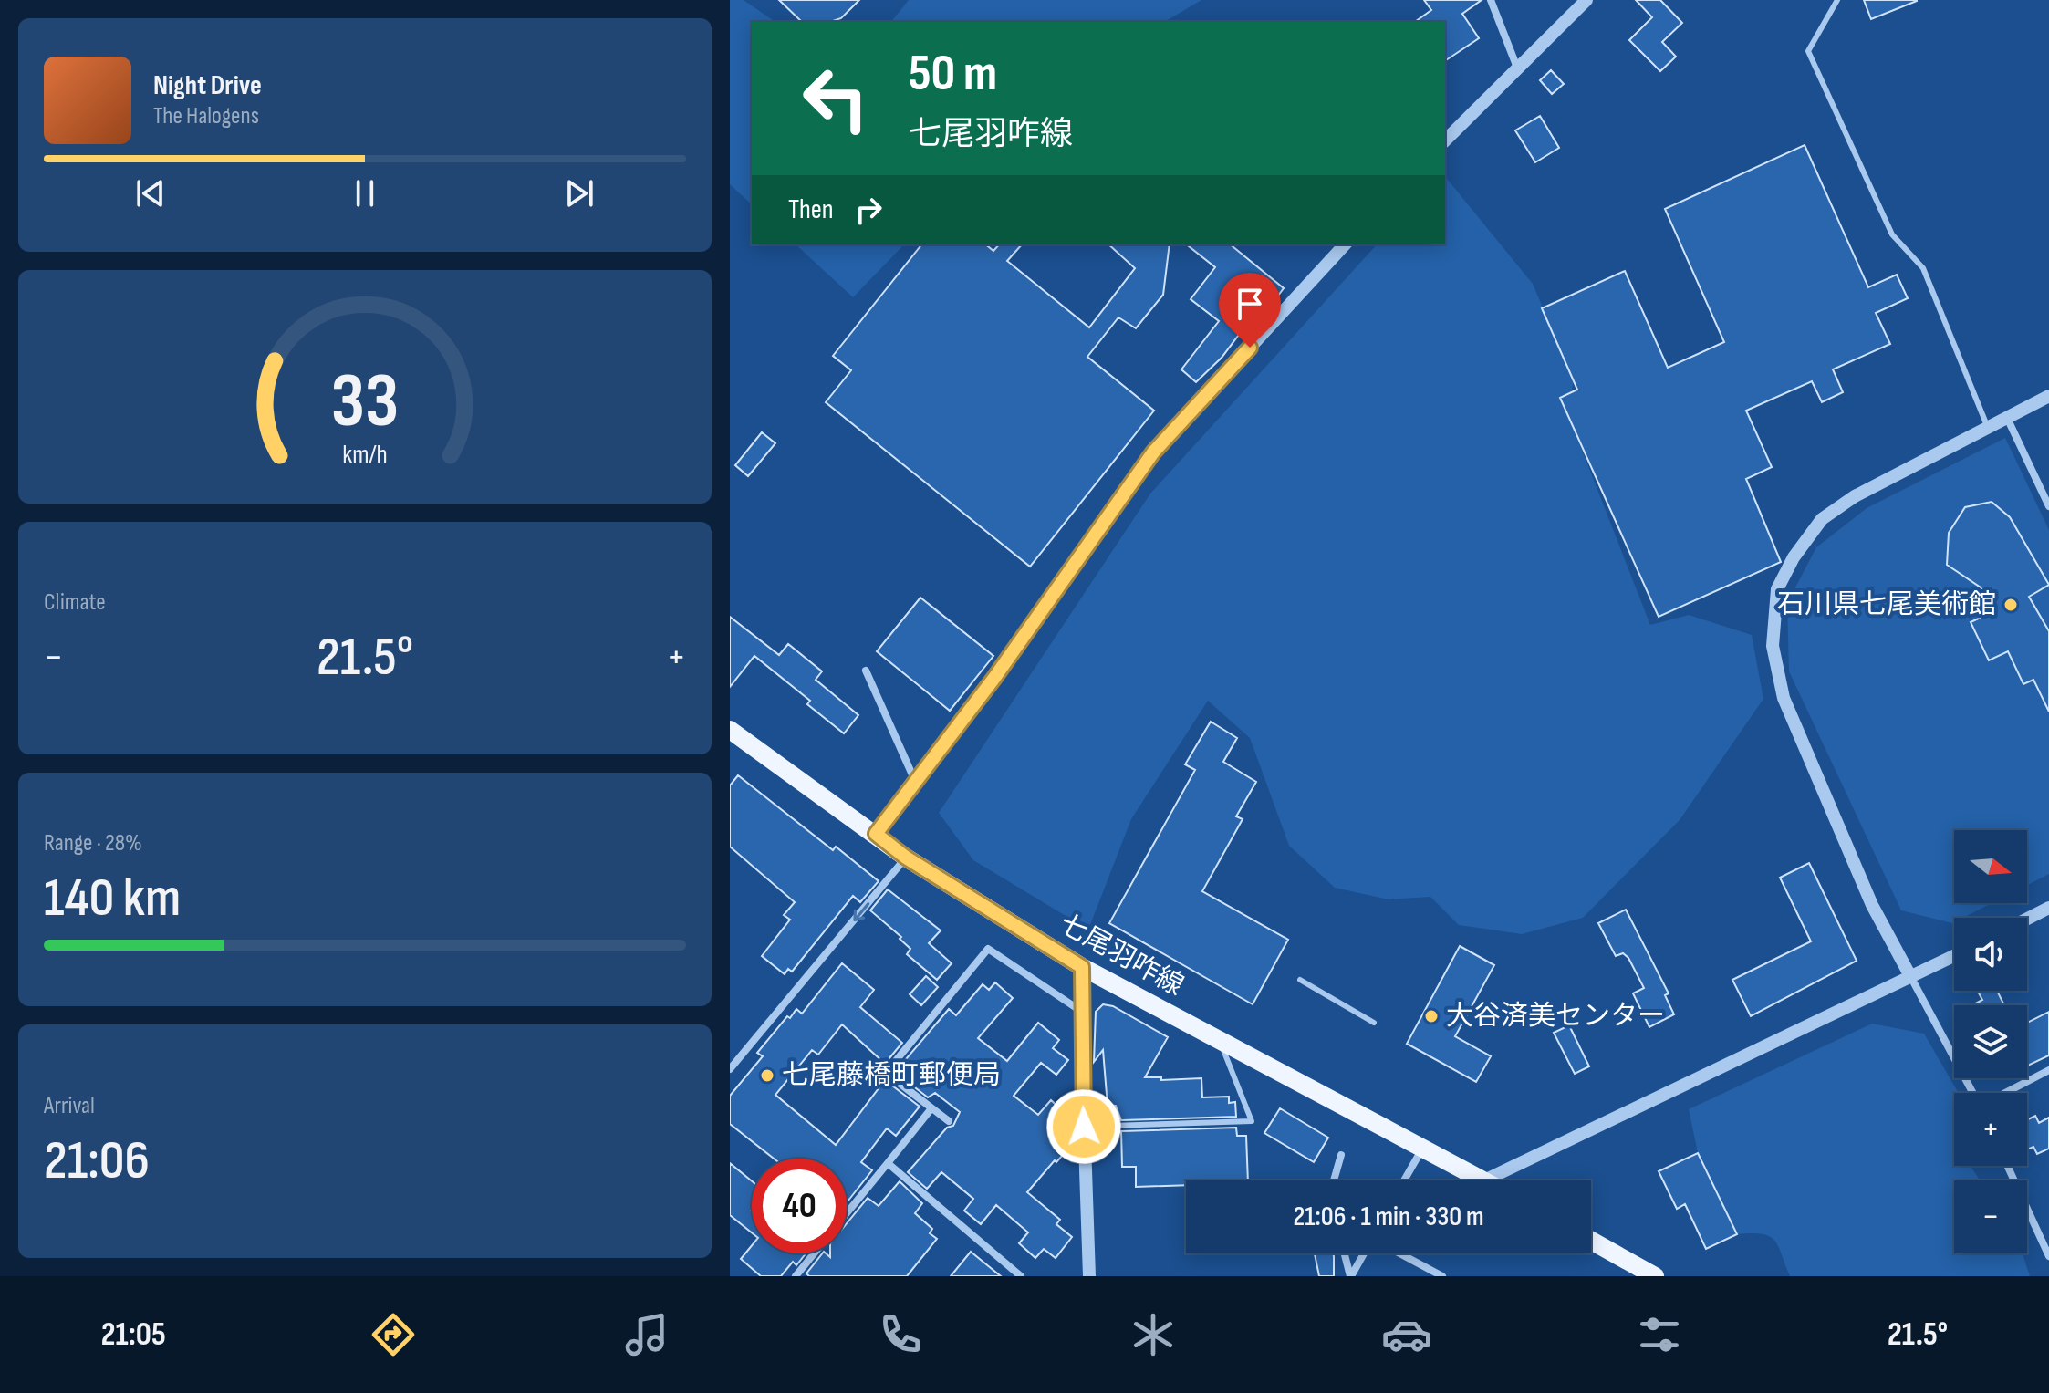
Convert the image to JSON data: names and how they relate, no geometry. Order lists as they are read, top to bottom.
{
  "streets": {
    "main road": ["七尾羽咋線"]
  },
  "places": ["石川県七尾美術館", "大谷済美センター", "七尾藤橋町郵便局"],
  "north": "right",
  "page": {
    "turn": ["50 m", "七尾羽咋線"],
    "song": ["Night Drive", "The Halogens"],
    "then": "Then",
    "tile": [
      "Climate",
      ["Range · 28%", "140 km"],
      ["Arrival", "21:06"]
    ],
    "heat": ["−", "21.5°", "+"],
    "map_buttons": ["+", "−"],
    "limit": "40",
    "trip": "21:06 · 1 min · 330 m",
    "tabs": ["21:05", "21.5°"],
    "gauge": ["33", "km/h"]
  }
}
